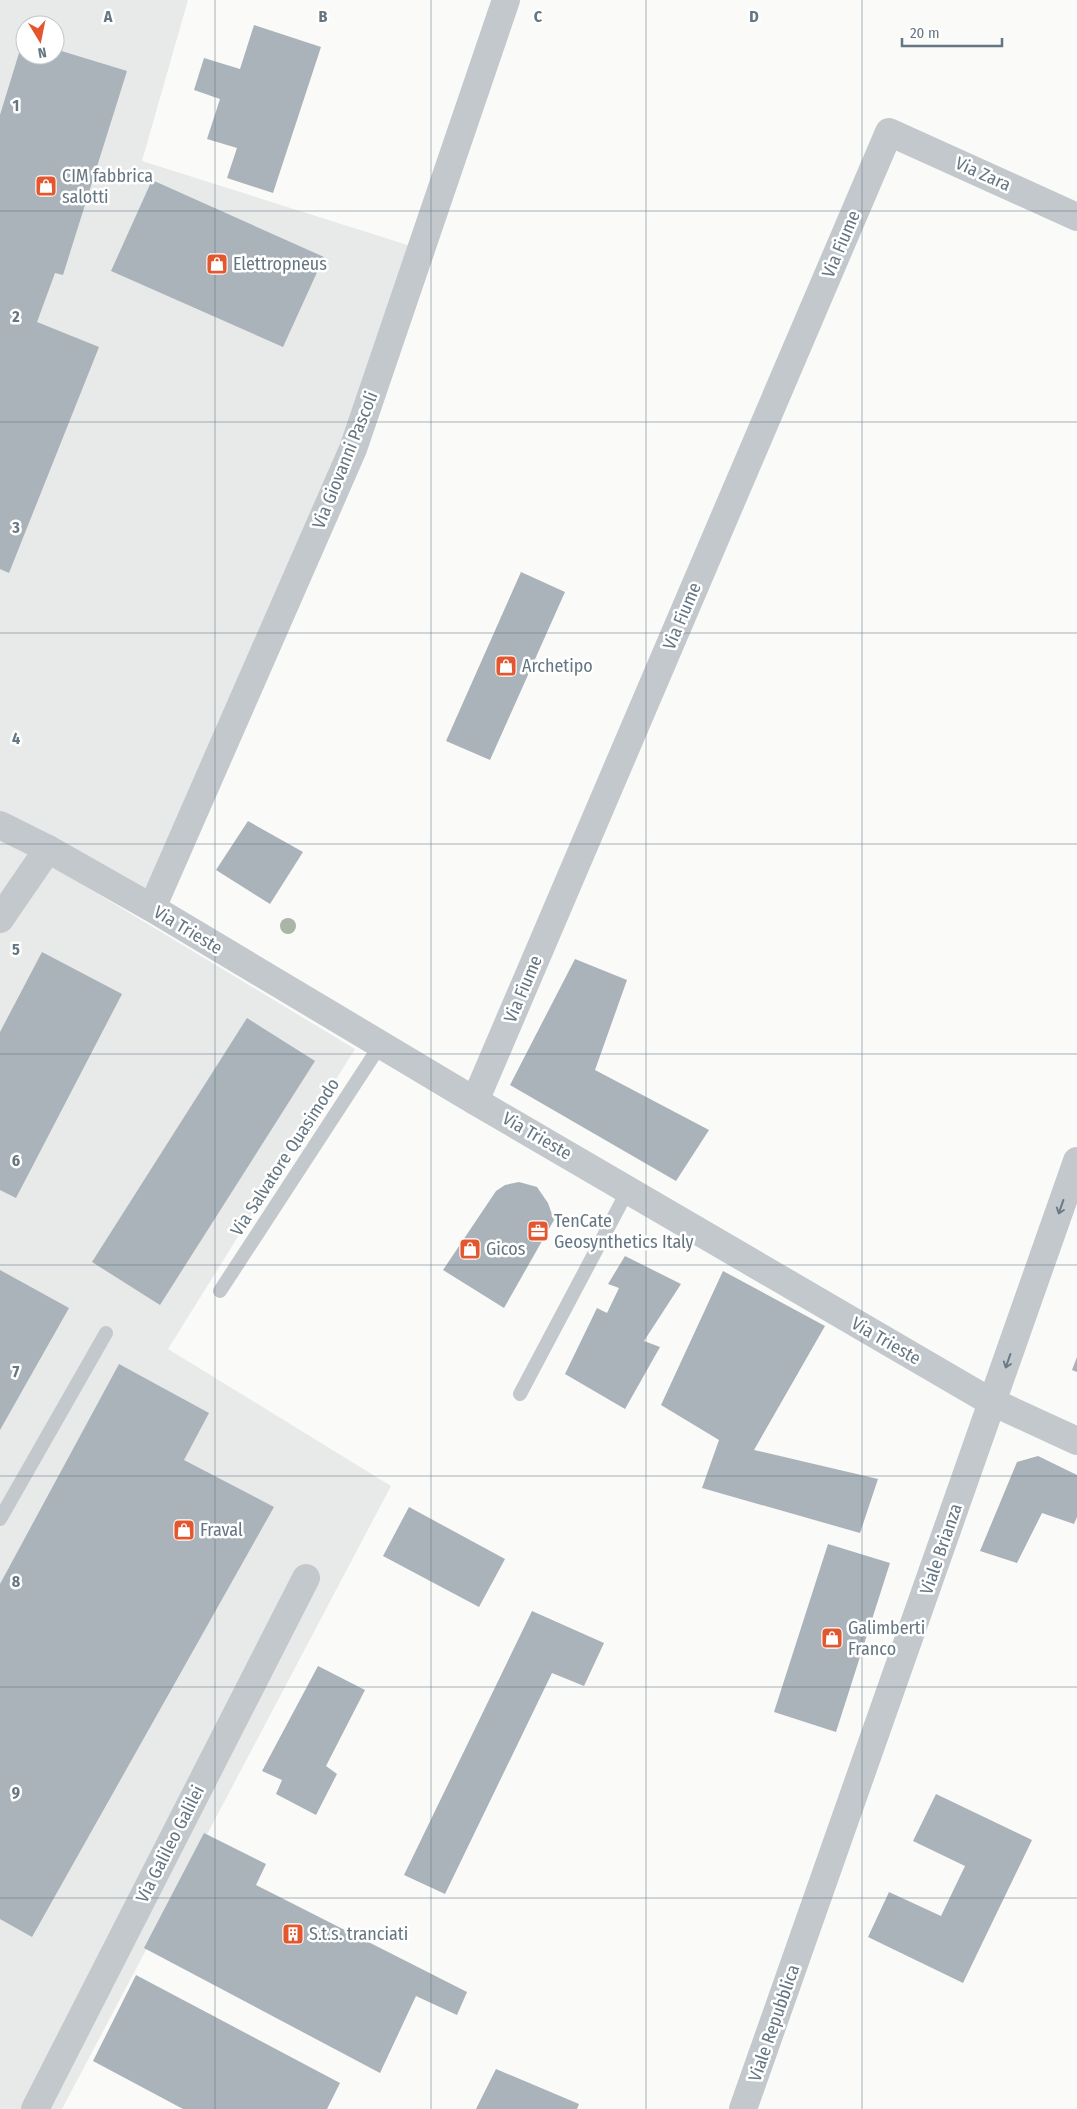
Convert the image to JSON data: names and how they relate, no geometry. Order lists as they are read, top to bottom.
{
  "streets": {
    "street": [
      "Via Zara",
      "Via Fiume",
      "Via Giovanni Pascoli",
      "Via Trieste",
      "Viale Brianza",
      "Via Galileo Galilei",
      "Viale Repubblica"
    ],
    "lane": ["Via Salvatore Quasimodo"]
  },
  "crossings": [
    ["Via Zara", "Via Fiume"],
    ["Via Fiume", "Via Trieste"],
    ["Via Giovanni Pascoli", "Via Trieste"],
    ["Via Trieste", "Via Salvatore Quasimodo"],
    ["Via Trieste", "Viale Brianza"],
    ["Viale Brianza", "Viale Repubblica"]
  ],
  "places": {
    "shop": [
      "CIM fabbrica salotti",
      "Elettropneus",
      "Archetipo",
      "Gicos",
      "Fraval",
      "Galimberti Franco"
    ],
    "office": ["TenCate Geosynthetics Italy"],
    "building": ["S.t.s. tranciati"]
  },
  "scale_bar": "20 m",
  "north": "bottom",
  "grid": {
    "columns": [
      "A",
      "B",
      "C",
      "D"
    ],
    "rows": [
      "1",
      "2",
      "3",
      "4",
      "5",
      "6",
      "7",
      "8",
      "9"
    ]
  }
}
